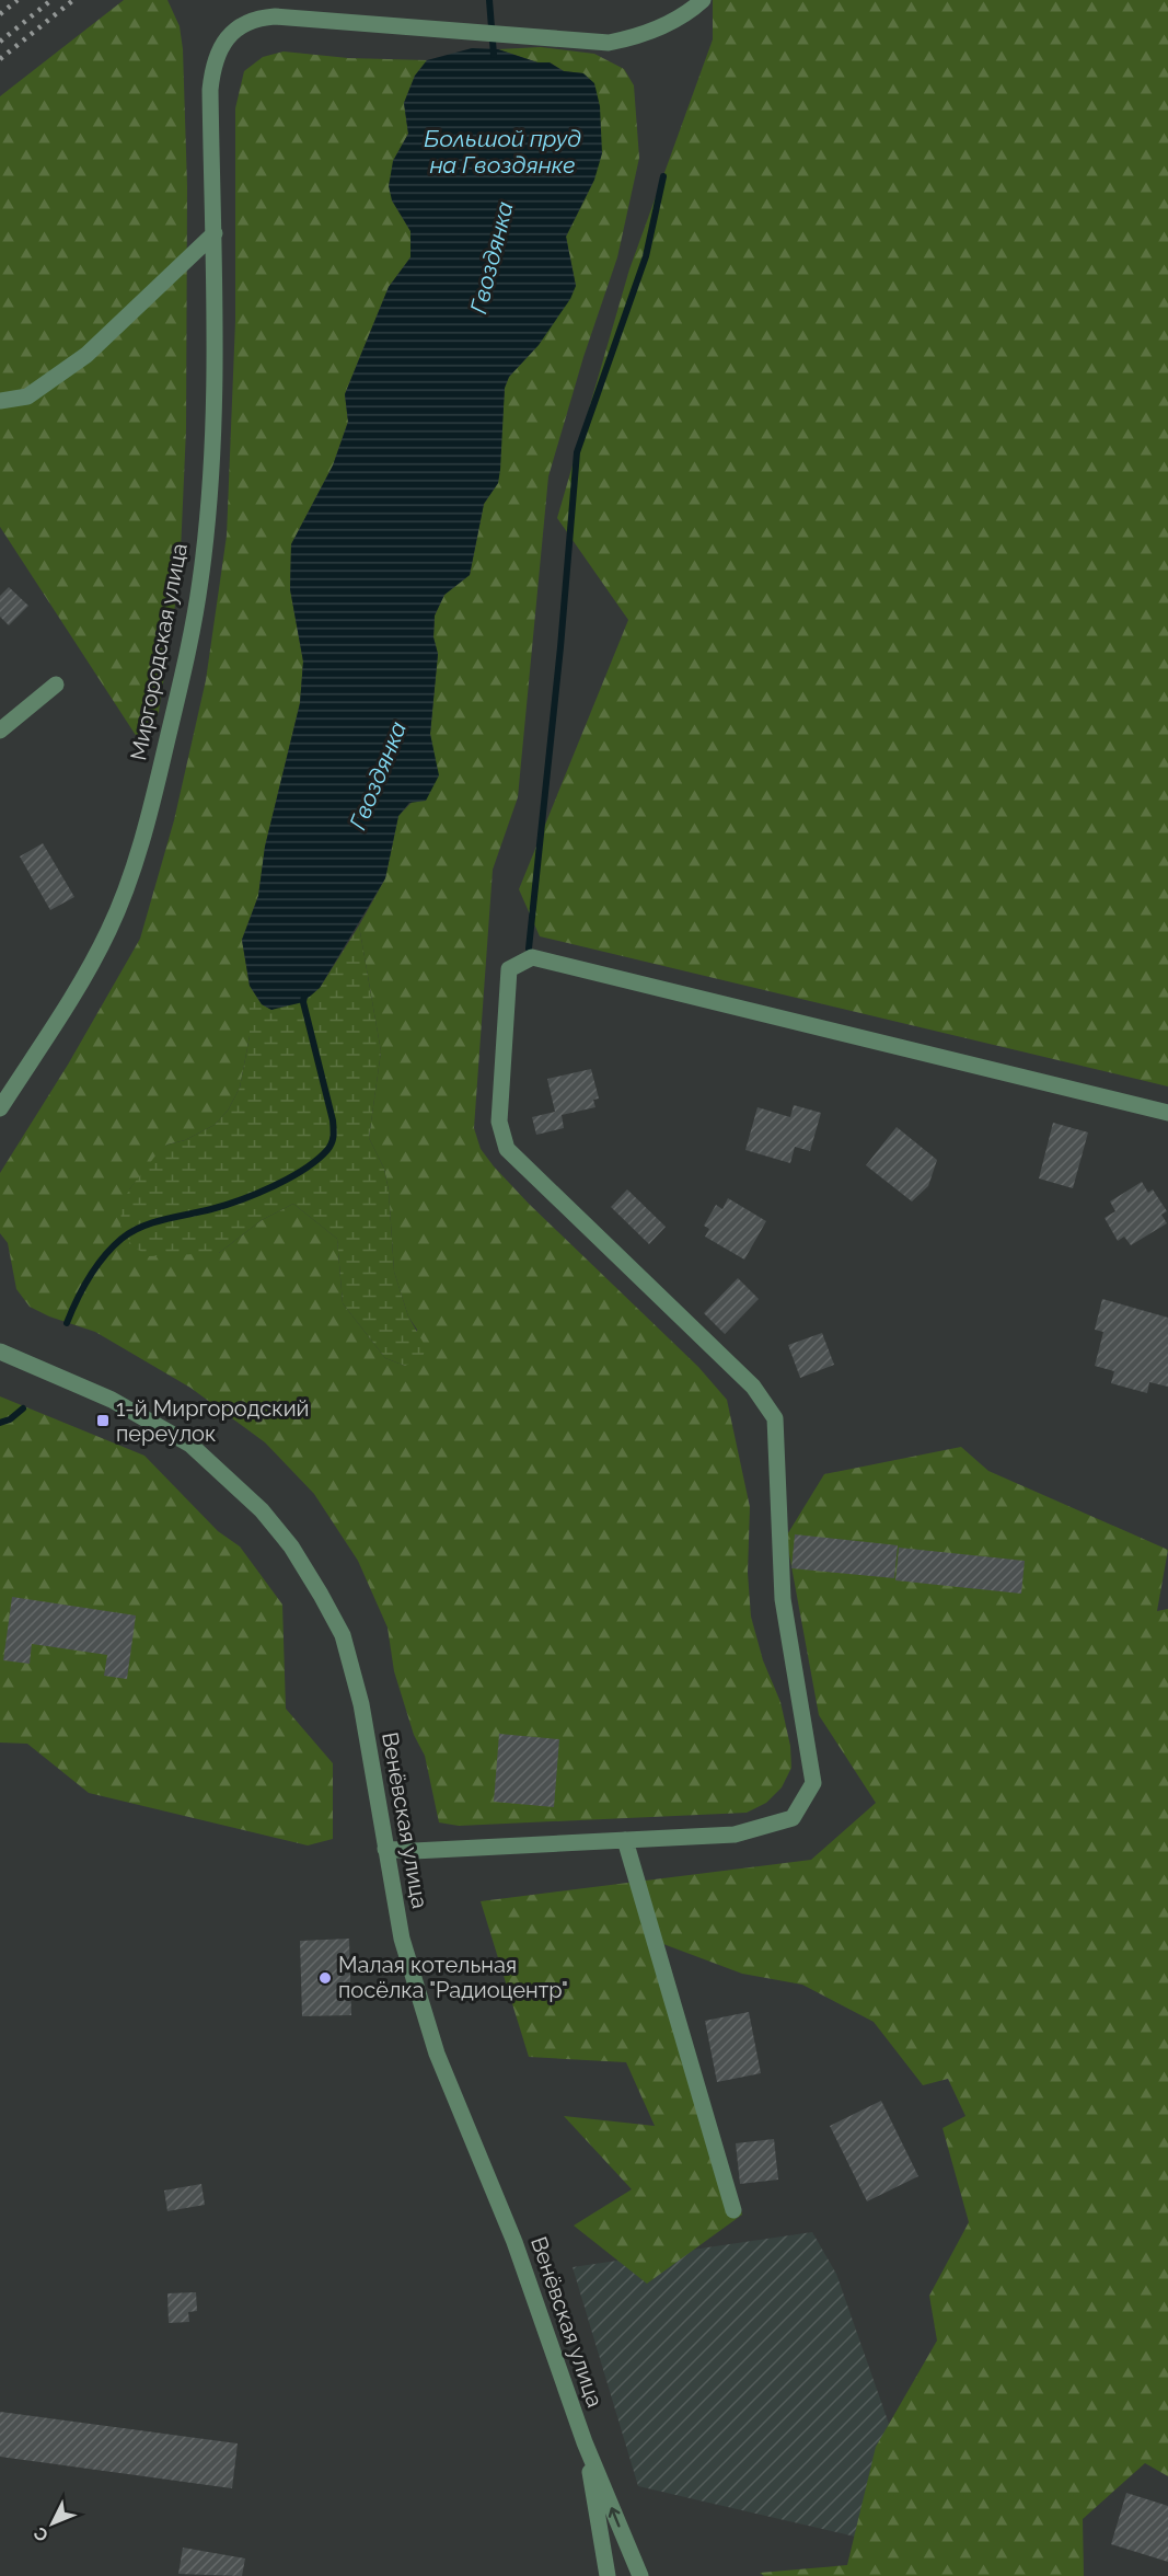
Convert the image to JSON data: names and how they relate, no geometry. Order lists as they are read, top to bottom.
{
  "streets": {
    "street": ["Миргородская улица", "Венёвская улица"]
  },
  "water": ["Большой пруд на Гвоздянке", "Гвоздянка"],
  "places": {
    "transit": ["1-й Миргородский переулок"],
    "other": ["Малая котельная посёлка \"Радиоцентр\""]
  },
  "north": "bottom left"
}
